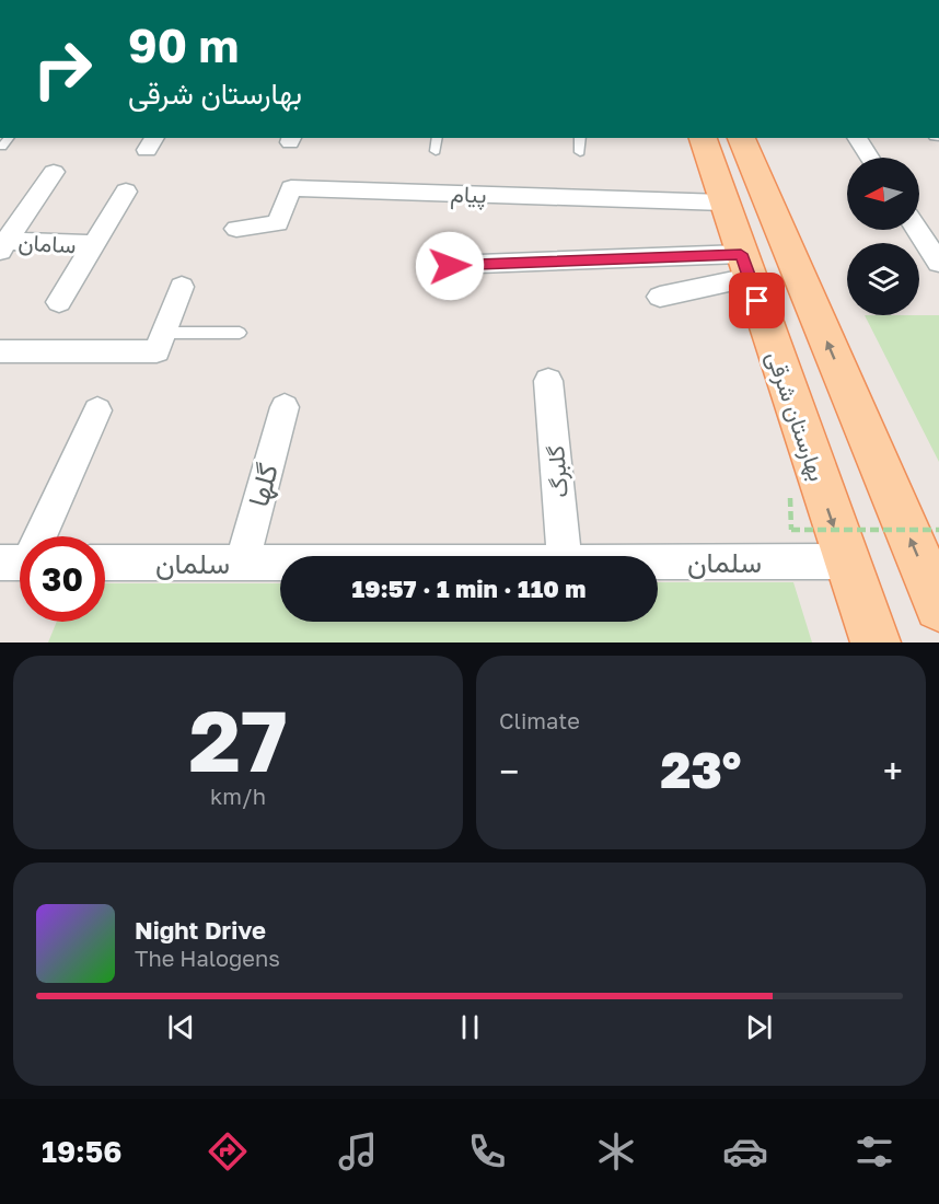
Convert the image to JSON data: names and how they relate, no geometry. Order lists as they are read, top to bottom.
{
  "streets": {
    "main road": ["بهارستان شرقی"],
    "street": [
      "پیام",
      "سامان",
      "گلبرگ",
      "گلها",
      "سلمان"
    ]
  },
  "crossings": [
    ["پیام", "بهارستان شرقی"],
    ["بهارستان شرقی", "سلمان"],
    ["گلها", "سلمان"]
  ],
  "north": "left",
  "page": {
    "turn": ["90 m", "بهارستان شرقی"],
    "limit": "30",
    "trip": "19:57 · 1 min · 110 m",
    "tile": [
      ["27", "km/h"],
      "Climate"
    ],
    "heat": ["−", "23°", "+"],
    "song": ["Night Drive", "The Halogens"],
    "tabs": "19:56"
  }
}
